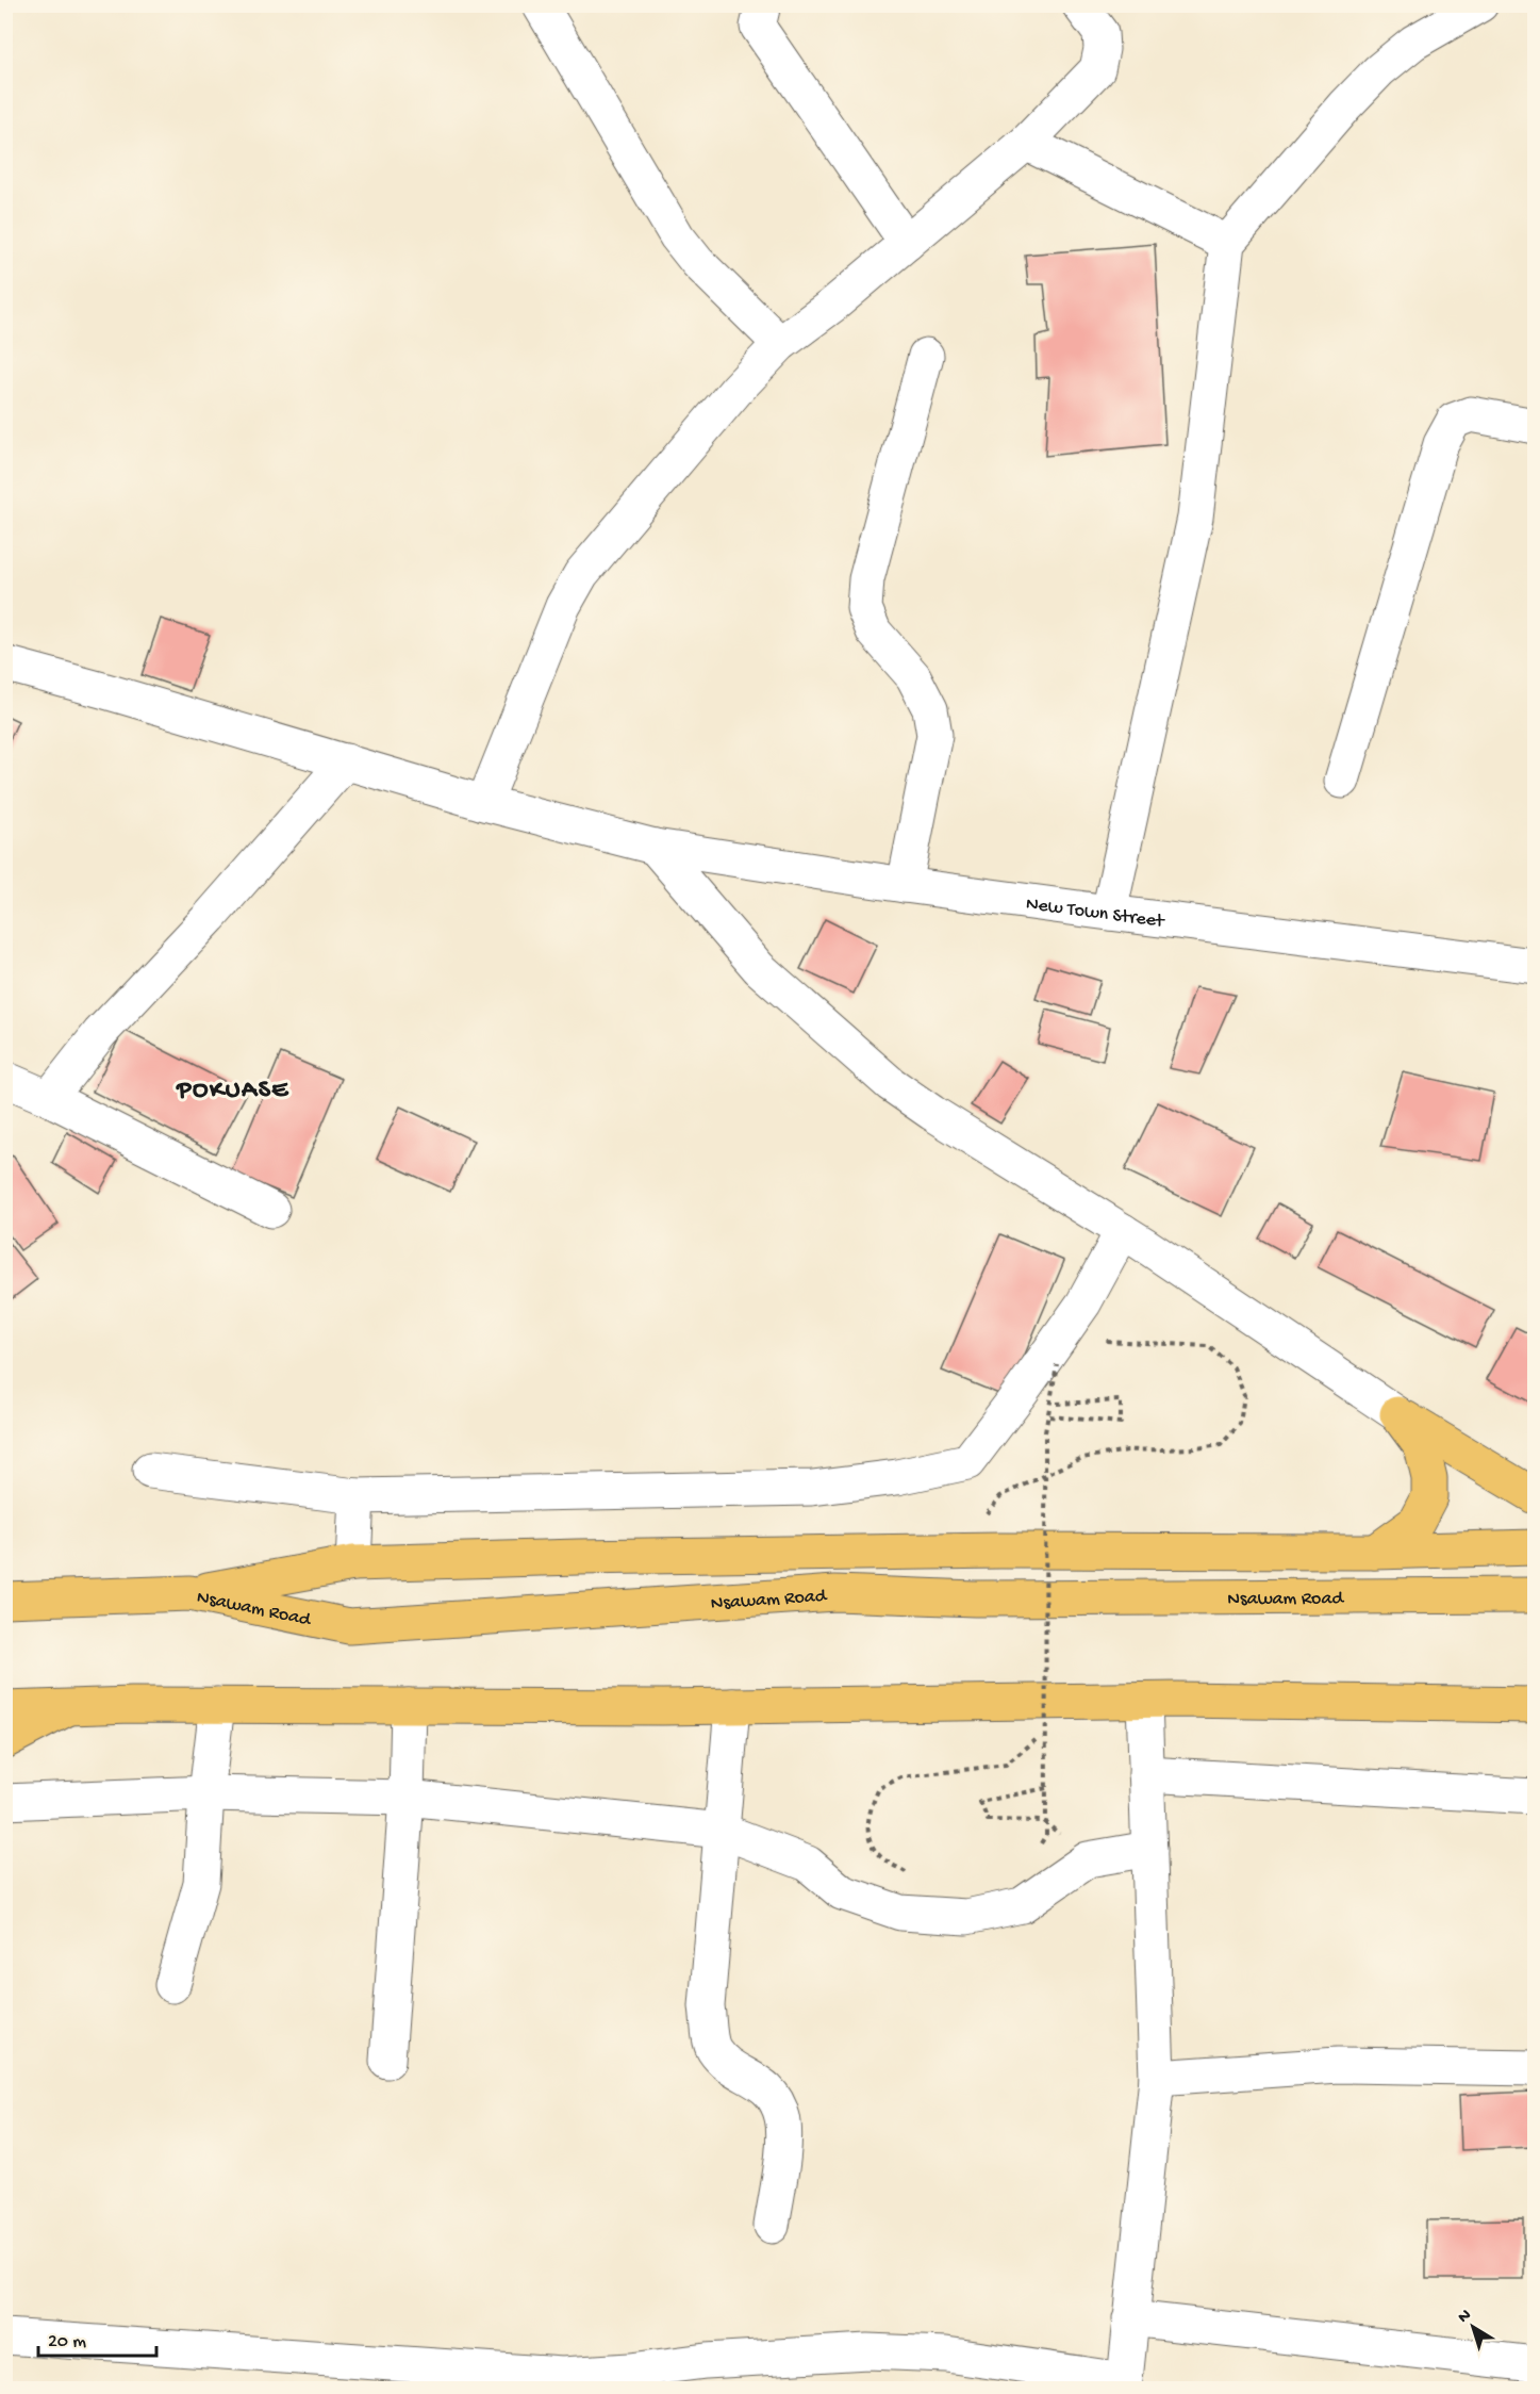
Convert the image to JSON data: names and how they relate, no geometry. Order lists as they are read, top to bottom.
{
  "streets": {
    "main road": ["Nsawam Road"],
    "street": ["New Town Street"]
  },
  "districts": ["POKUASE"],
  "scale_bar": "20 m",
  "north": "top left"
}
